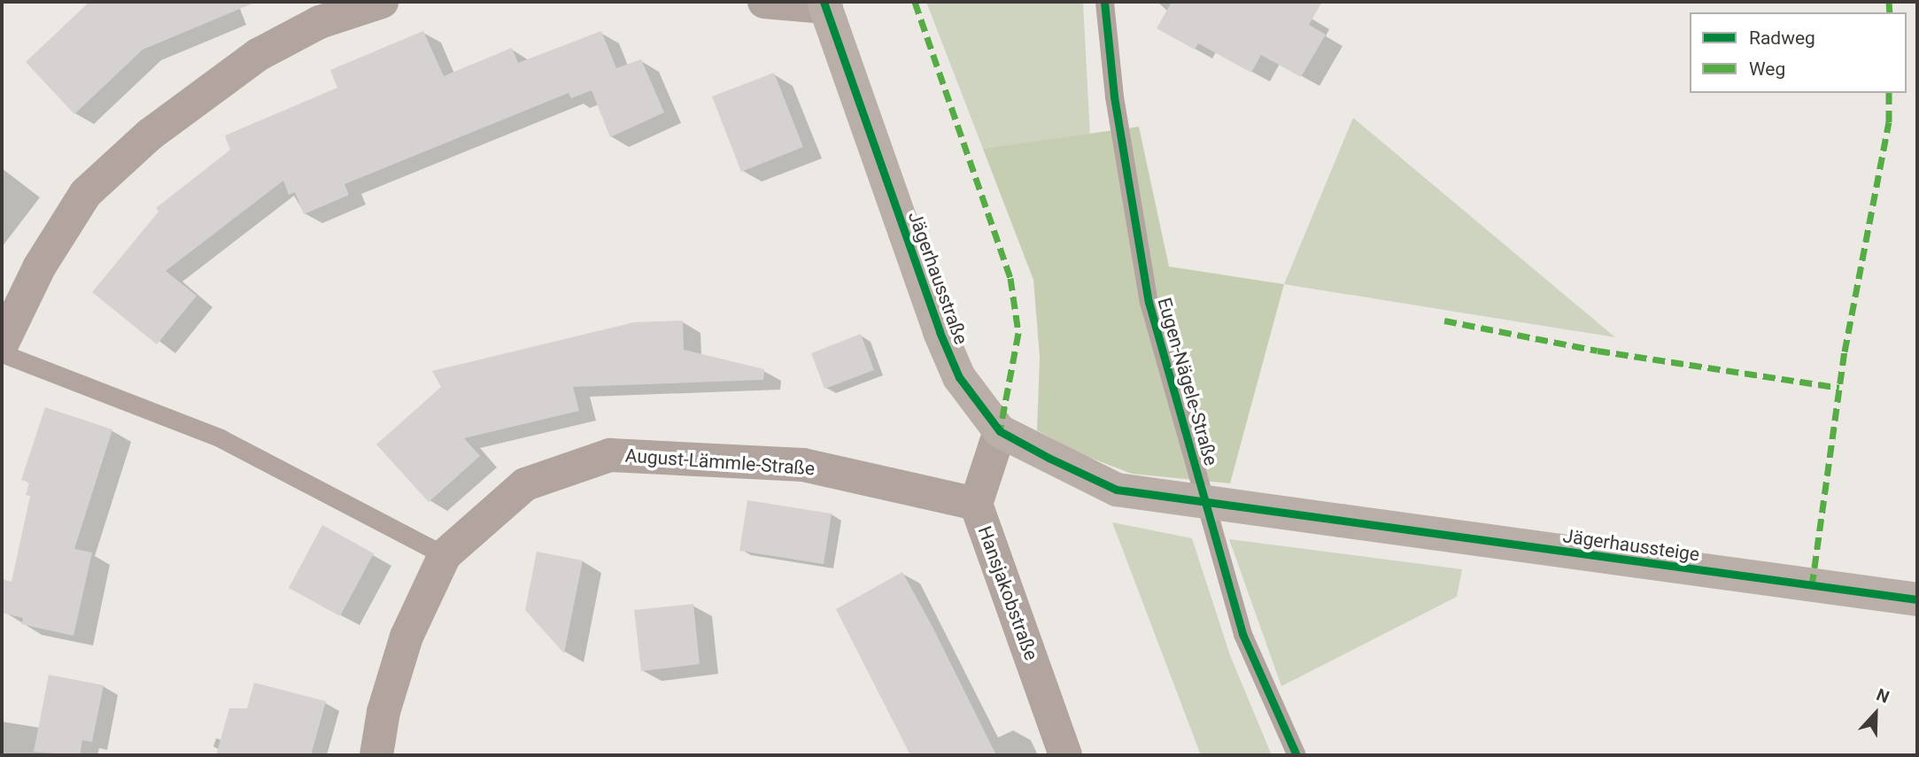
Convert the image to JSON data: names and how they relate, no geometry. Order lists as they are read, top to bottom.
{
  "streets": {
    "street": [
      "Jägerhausstraße",
      "August-Lämmle-Straße",
      "Jägerhaussteige",
      "Hansjakobstraße"
    ],
    "lane": ["Eugen-Nägele-Straße"]
  },
  "crossings": [
    ["Jägerhausstraße", "Jägerhaussteige"],
    ["Jägerhausstraße", "Hansjakobstraße"],
    ["August-Lämmle-Straße", "Hansjakobstraße"]
  ],
  "legend": ["Radweg", "Weg"],
  "north": "top"
}
